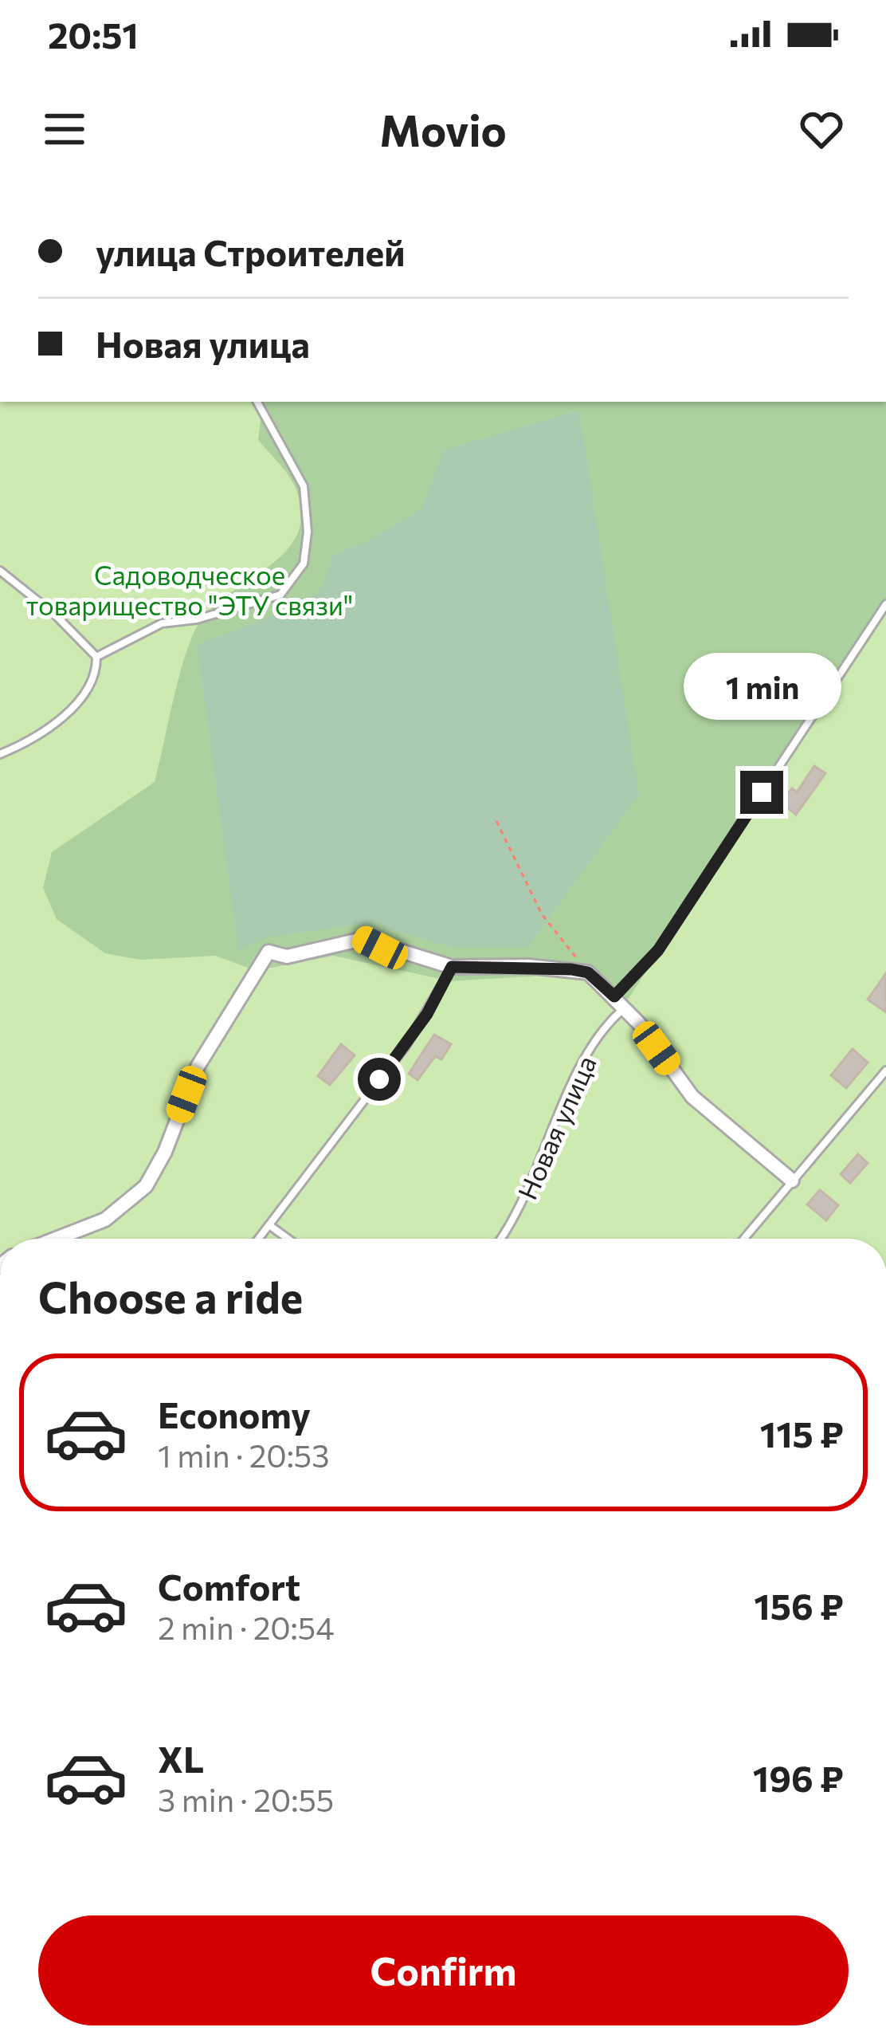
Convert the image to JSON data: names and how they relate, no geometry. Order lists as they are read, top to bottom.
{
  "streets": {
    "lane": ["Новая улица"]
  },
  "parks": ["Садоводческое товарищество \"ЭТУ связи\""],
  "page": {
    "status": "20:51",
    "header": "Movio",
    "banner": ["улица Строителей", "Новая улица"],
    "bubble": "1 min",
    "heading": "Choose a ride",
    "list": [
      {
        "name": "Economy",
        "note": "1 min · 20:53",
        "value": "115 ₽"
      },
      {
        "name": "Comfort",
        "note": "2 min · 20:54",
        "value": "156 ₽"
      },
      {
        "name": "XL",
        "note": "3 min · 20:55",
        "value": "196 ₽"
      }
    ],
    "buttons": "Confirm"
  }
}
